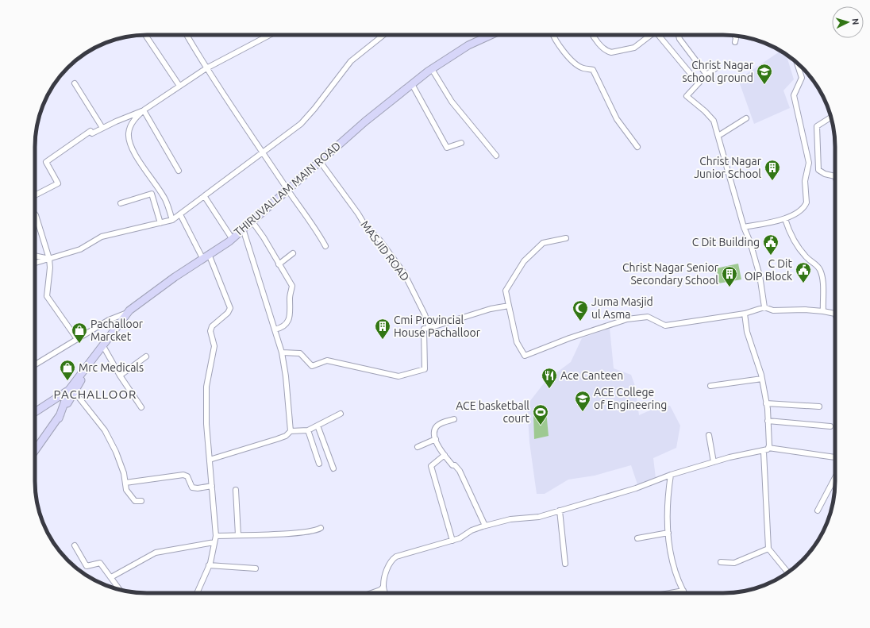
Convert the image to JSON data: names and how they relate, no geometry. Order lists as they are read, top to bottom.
{
  "streets": {
    "main road": ["THIRUVALLAM MAIN ROAD"],
    "street": ["MASJID ROAD"]
  },
  "crossings": [
    ["THIRUVALLAM MAIN ROAD", "MASJID ROAD"]
  ],
  "districts": ["PACHALLOOR"],
  "places": {
    "school or university": ["Christ Nagar school ground", "ACE College of Engineering"],
    "building": ["Christ Nagar Junior School", "Christ Nagar Senior Secondary School", "Cmi Provincial House Pachalloor"],
    "public building": ["C Dit Building", "C Dit OIP Block"],
    "mosque": ["Juma Masjid ul Asma"],
    "shop": ["Pachalloor Marcket", "Mrc Medicals"],
    "restaurant": ["Ace Canteen"],
    "sports": ["ACE basketball court"]
  },
  "north": "right"
}
